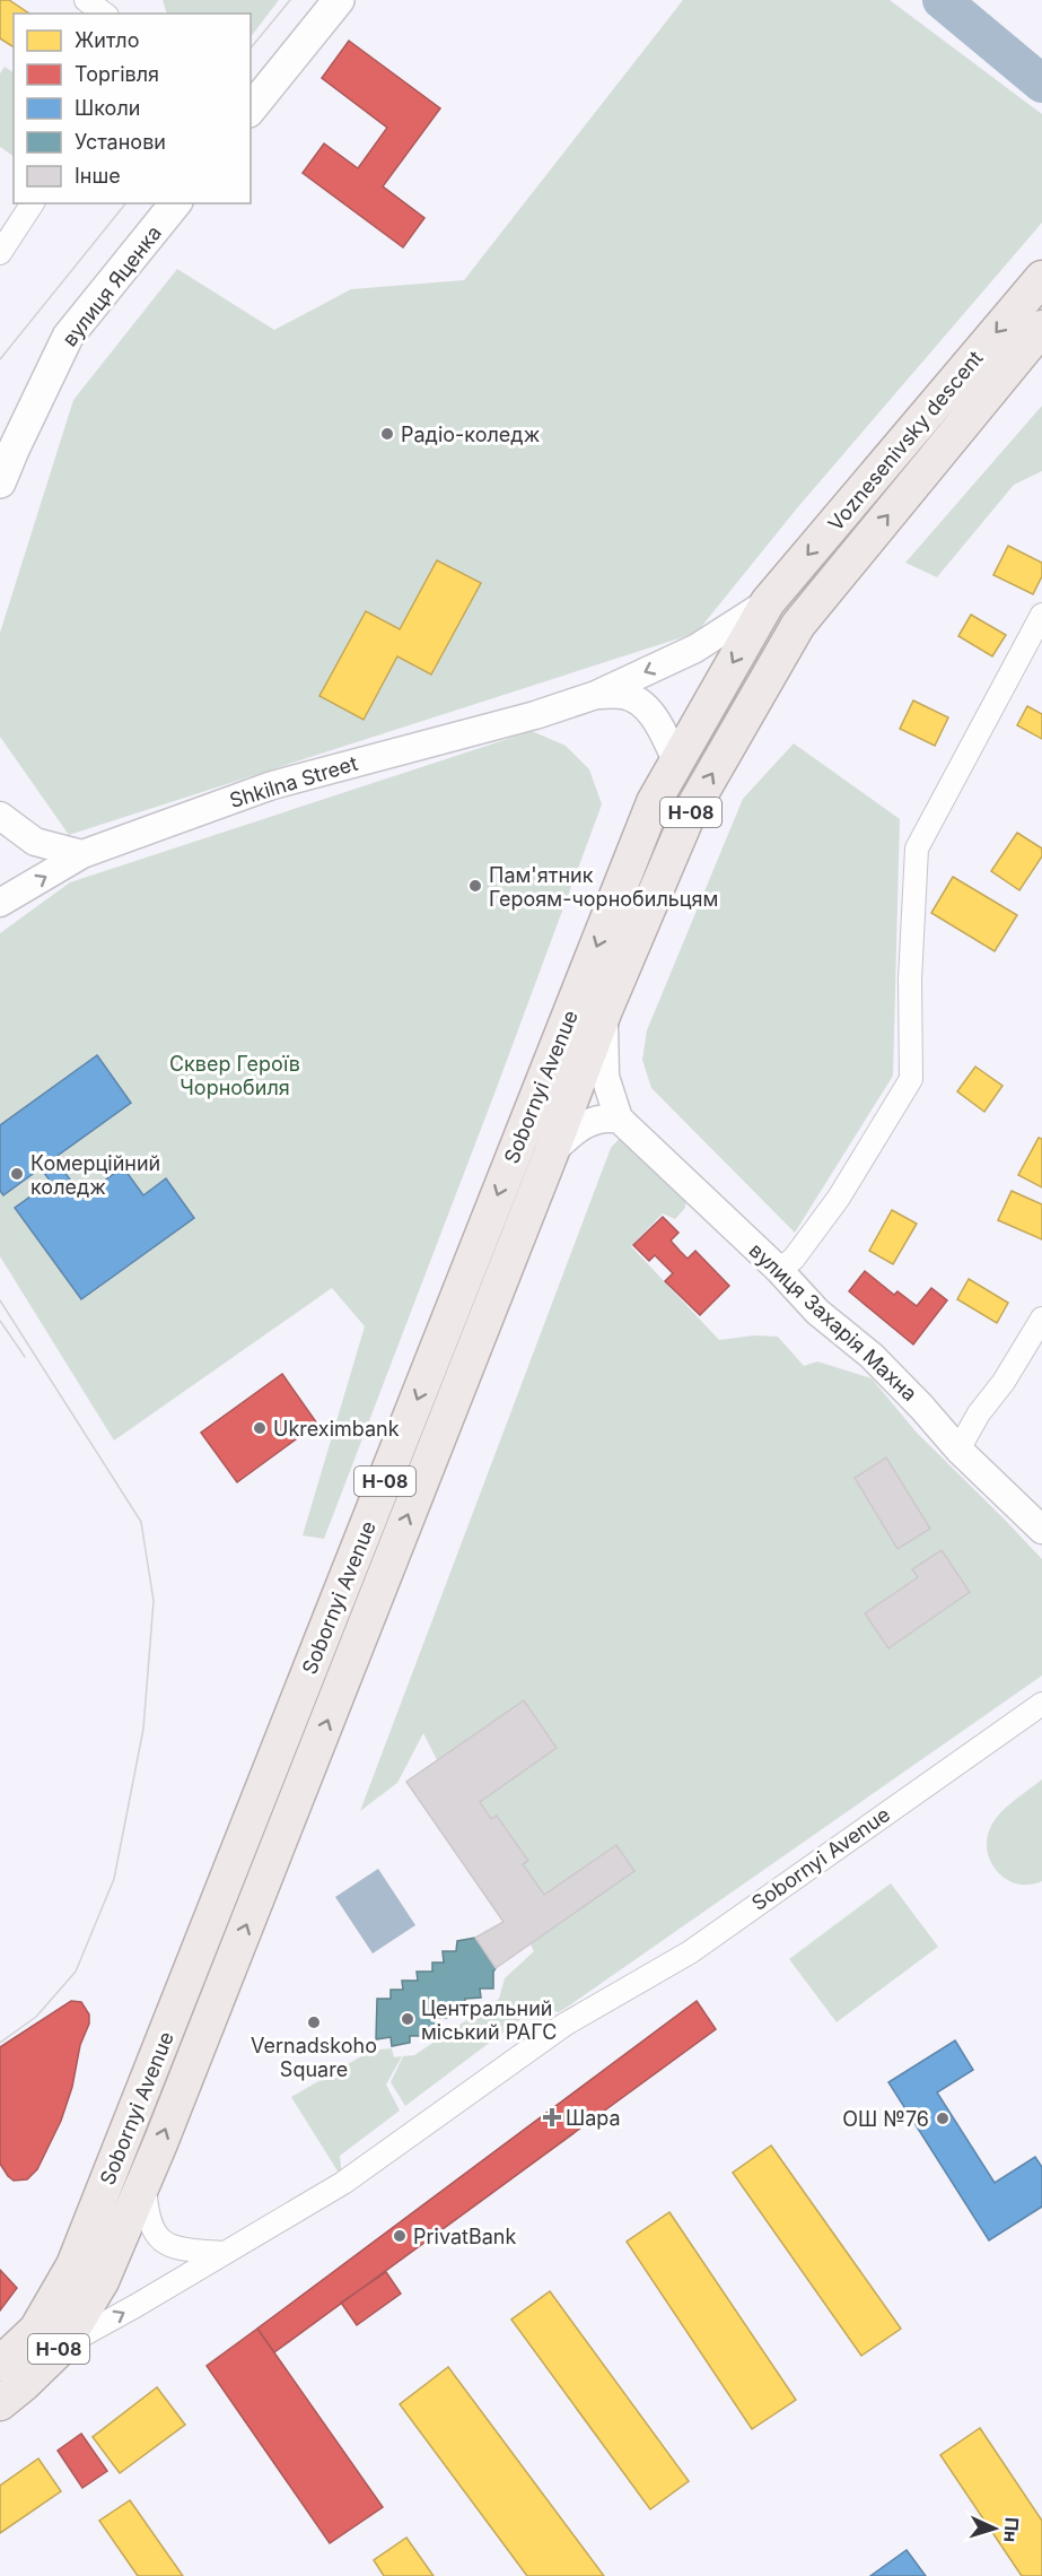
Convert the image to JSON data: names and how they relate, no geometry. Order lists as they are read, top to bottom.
{
  "streets": {
    "main road": [
      "вулиця Яценка",
      "Voznesenivsky descent",
      "Н-08",
      "Sobornyi Avenue"
    ],
    "street": ["Shkilna Street", "вулиця Захарія Махна"]
  },
  "crossings": [
    ["Voznesenivsky descent", "Shkilna Street"],
    ["Voznesenivsky descent", "Sobornyi Avenue"],
    ["Shkilna Street", "Sobornyi Avenue"]
  ],
  "parks": ["Сквер Героїв Чорнобиля"],
  "places": {
    "other": [
      "Радіо-коледж",
      "Пам'ятник Героям-чорнобильцям",
      "Комерційний коледж",
      "Ukreximbank",
      "Центральний міський РАГС",
      "Vernadskoho Square",
      "ОШ №76",
      "PrivatBank"
    ],
    "health": ["Шара"]
  },
  "legend": [
    "Житло",
    "Торгівля",
    "Школи",
    "Установи",
    "Інше"
  ],
  "north": "right"
}
